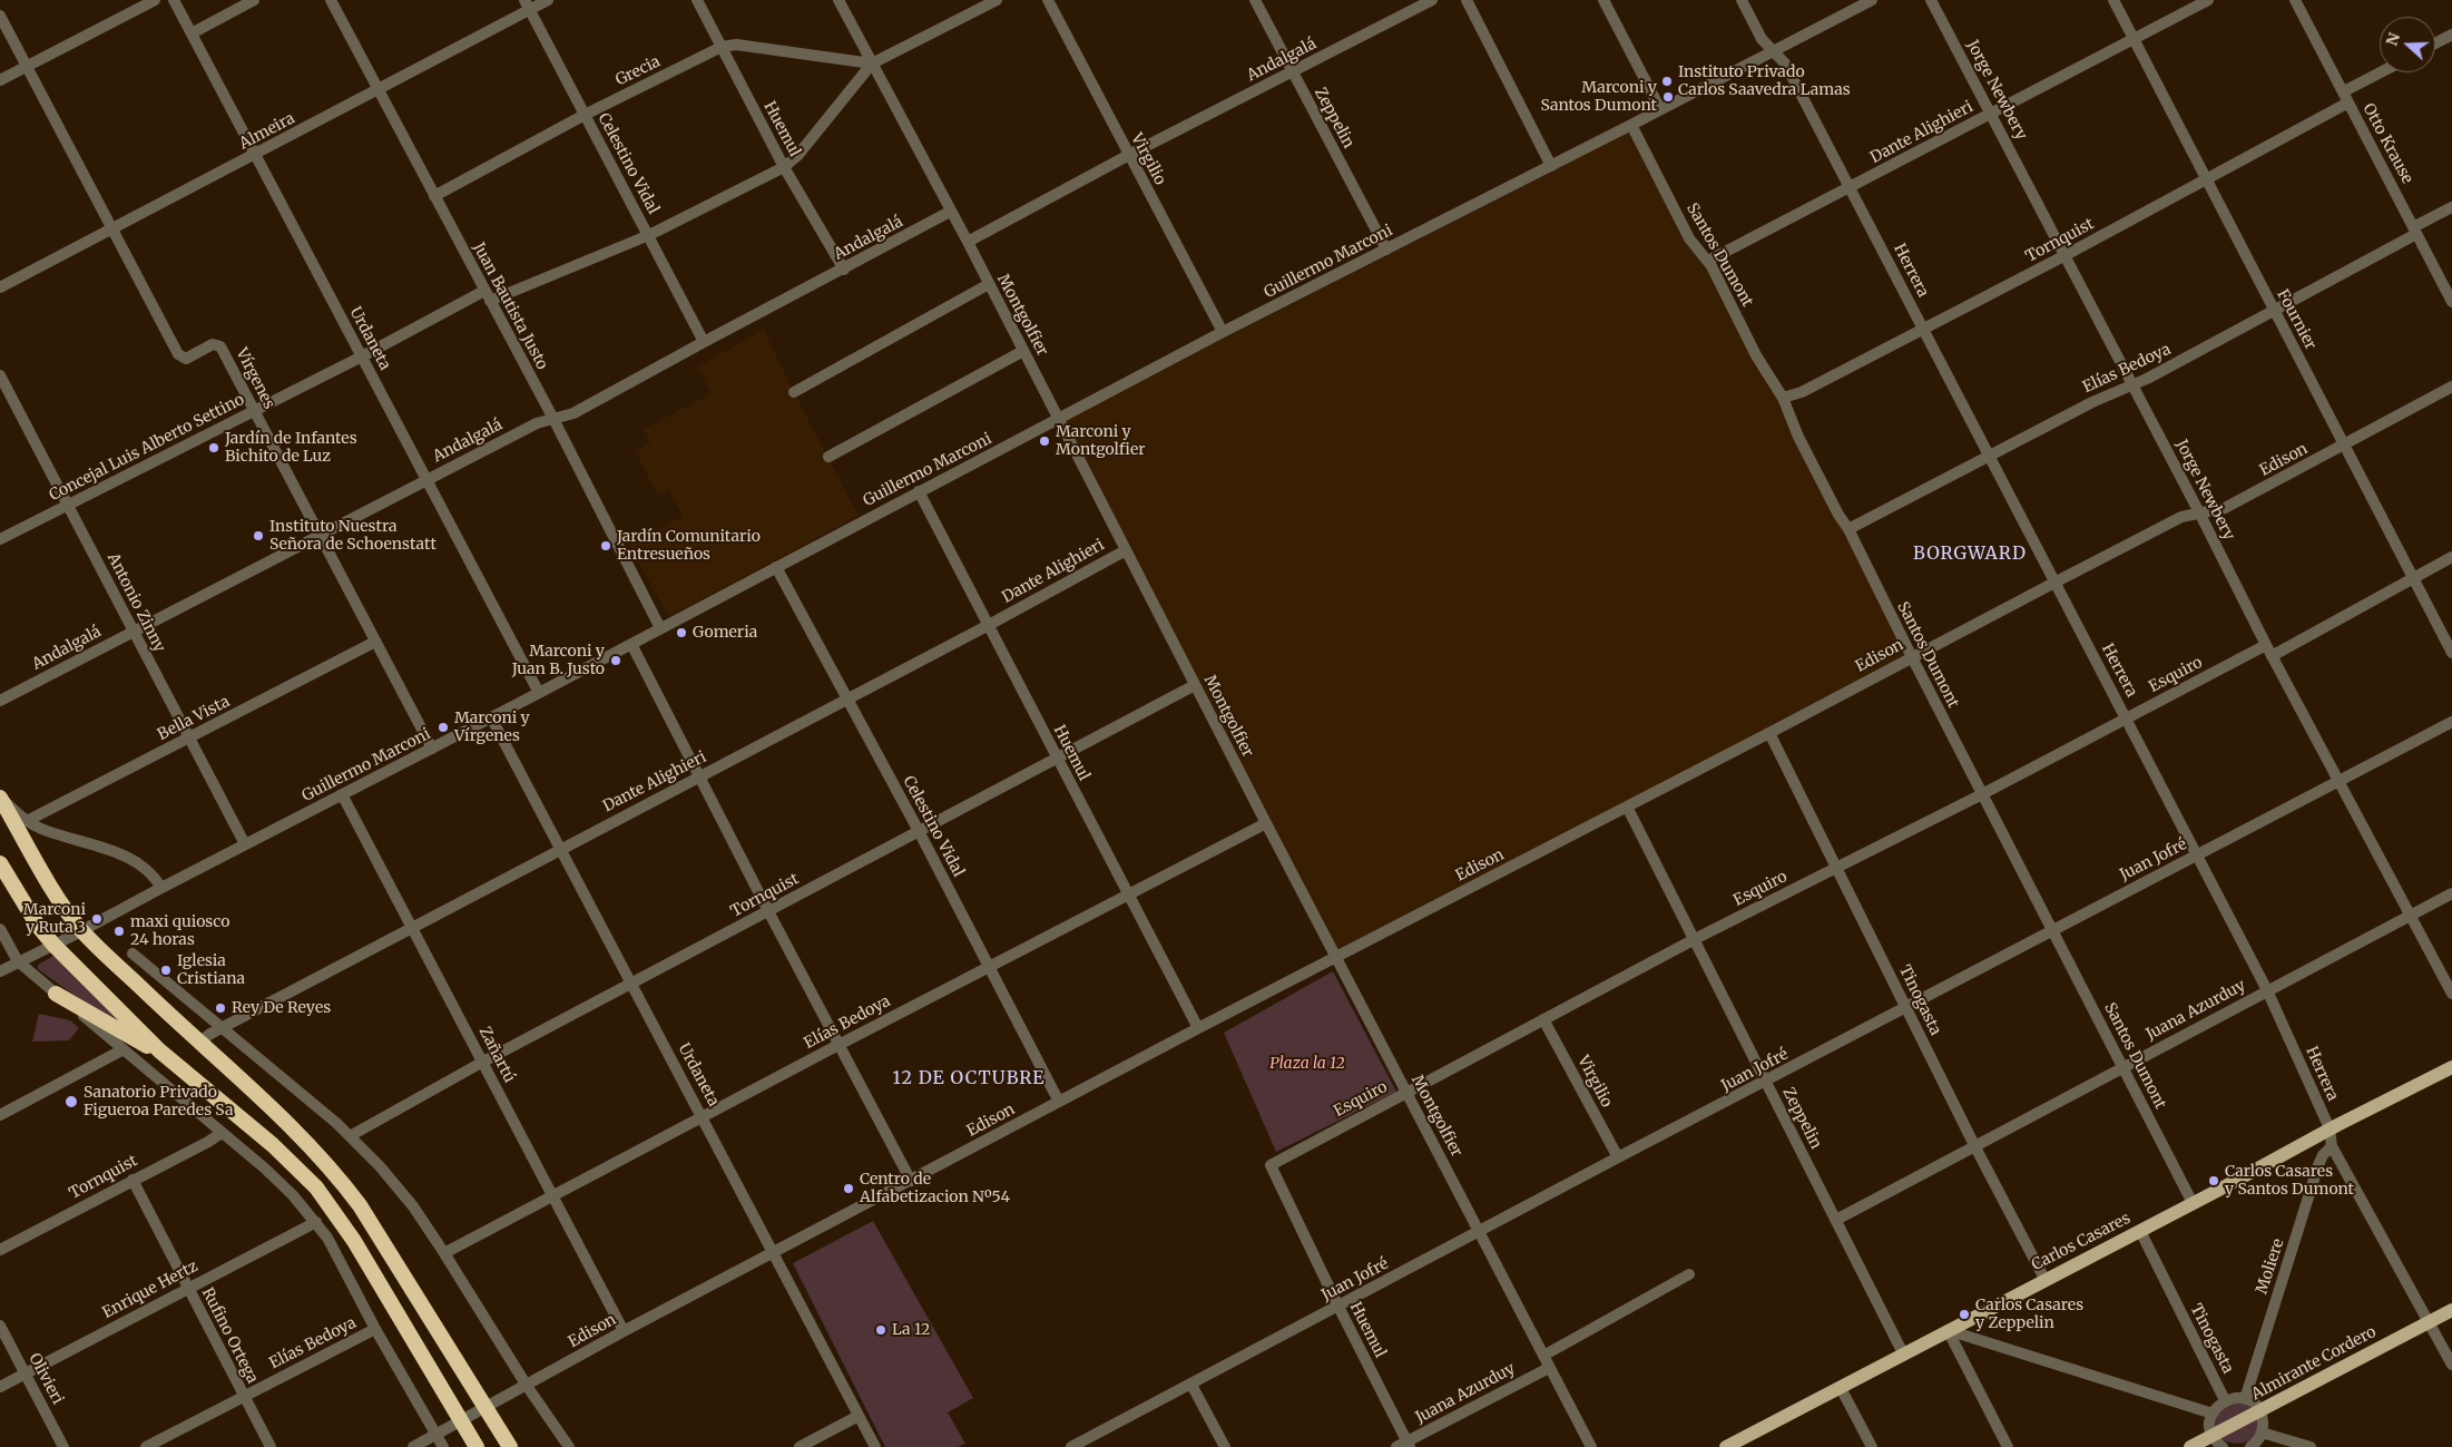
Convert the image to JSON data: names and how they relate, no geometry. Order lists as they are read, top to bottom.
{
  "streets": {
    "main road": ["Carlos Casares", "Almirante Cordero"],
    "street": [
      "Andalgalá",
      "Grecia",
      "Jorge Newbery",
      "Zeppelin",
      "Huemul",
      "Almeira",
      "Dante Alighieri",
      "Otto Krause",
      "Virgilio",
      "Celestino Vidal",
      "Tornquist",
      "Santos Dumont",
      "Guillermo Marconi",
      "Herrera",
      "Juan Bautista Justo",
      "Montgolfier",
      "Fournier",
      "Urdaneta",
      "Elías Bedoya",
      "Vírgenes",
      "Concejal Luis Alberto Settino",
      "Edison",
      "Antonio Zinny",
      "Esquiro",
      "Bella Vista",
      "Juan Jofré",
      "Tinogasta",
      "Juana Azurduy",
      "Zañartú",
      "Moliere",
      "Enrique Hertz",
      "Rufino Ortega",
      "Olivieri"
    ]
  },
  "crossings": [
    ["Andalgalá", "Zeppelin"],
    ["Andalgalá", "Huemul"],
    ["Andalgalá", "Virgilio"],
    ["Andalgalá", "Celestino Vidal"],
    ["Andalgalá", "Juan Bautista Justo"],
    ["Andalgalá", "Montgolfier"],
    ["Andalgalá", "Urdaneta"],
    ["Andalgalá", "Vírgenes"],
    ["Andalgalá", "Antonio Zinny"],
    ["Grecia", "Huemul"],
    ["Grecia", "Celestino Vidal"],
    ["Grecia", "Juan Bautista Justo"],
    ["Grecia", "Montgolfier"],
    ["Grecia", "Concejal Luis Alberto Settino"],
    ["Jorge Newbery", "Dante Alighieri"],
    ["Jorge Newbery", "Tornquist"],
    ["Jorge Newbery", "Elías Bedoya"],
    ["Jorge Newbery", "Edison"],
    ["Jorge Newbery", "Esquiro"],
    ["Jorge Newbery", "Juan Jofré"],
    ["Jorge Newbery", "Juana Azurduy"],
    ["Zeppelin", "Guillermo Marconi"],
    ["Zeppelin", "Edison"],
    ["Zeppelin", "Esquiro"],
    ["Zeppelin", "Juan Jofré"],
    ["Zeppelin", "Juana Azurduy"],
    ["Zeppelin", "Carlos Casares"],
    ["Huemul", "Dante Alighieri"],
    ["Huemul", "Tornquist"],
    ["Huemul", "Guillermo Marconi"],
    ["Huemul", "Elías Bedoya"],
    ["Huemul", "Concejal Luis Alberto Settino"],
    ["Huemul", "Edison"],
    ["Huemul", "Esquiro"],
    ["Huemul", "Juan Jofré"],
    ["Huemul", "Juana Azurduy"],
    ["Almeira", "Celestino Vidal"],
    ["Almeira", "Juan Bautista Justo"],
    ["Almeira", "Urdaneta"],
    ["Almeira", "Vírgenes"],
    ["Dante Alighieri", "Celestino Vidal"],
    ["Dante Alighieri", "Santos Dumont"],
    ["Dante Alighieri", "Herrera"],
    ["Dante Alighieri", "Montgolfier"],
    ["Dante Alighieri", "Fournier"],
    ["Dante Alighieri", "Urdaneta"],
    ["Dante Alighieri", "Zañartú"],
    ["Otto Krause", "Tornquist"],
    ["Otto Krause", "Elías Bedoya"],
    ["Virgilio", "Guillermo Marconi"],
    ["Virgilio", "Esquiro"],
    ["Virgilio", "Juan Jofré"],
    ["Celestino Vidal", "Tornquist"],
    ["Celestino Vidal", "Guillermo Marconi"],
    ["Celestino Vidal", "Elías Bedoya"],
    ["Celestino Vidal", "Concejal Luis Alberto Settino"],
    ["Celestino Vidal", "Edison"],
    ["Tornquist", "Santos Dumont"],
    ["Tornquist", "Herrera"],
    ["Tornquist", "Montgolfier"],
    ["Tornquist", "Fournier"],
    ["Tornquist", "Urdaneta"],
    ["Tornquist", "Zañartú"],
    ["Tornquist", "Rufino Ortega"],
    ["Santos Dumont", "Guillermo Marconi"],
    ["Santos Dumont", "Elías Bedoya"],
    ["Santos Dumont", "Edison"],
    ["Santos Dumont", "Esquiro"],
    ["Santos Dumont", "Juan Jofré"],
    ["Santos Dumont", "Juana Azurduy"],
    ["Santos Dumont", "Carlos Casares"],
    ["Guillermo Marconi", "Herrera"],
    ["Guillermo Marconi", "Juan Bautista Justo"],
    ["Guillermo Marconi", "Montgolfier"],
    ["Guillermo Marconi", "Urdaneta"],
    ["Guillermo Marconi", "Vírgenes"],
    ["Guillermo Marconi", "Antonio Zinny"],
    ["Guillermo Marconi", "Zañartú"],
    ["Herrera", "Elías Bedoya"],
    ["Herrera", "Edison"],
    ["Herrera", "Esquiro"],
    ["Herrera", "Juan Jofré"],
    ["Herrera", "Juana Azurduy"],
    ["Herrera", "Carlos Casares"],
    ["Herrera", "Moliere"],
    ["Herrera", "Almirante Cordero"],
    ["Juan Bautista Justo", "Concejal Luis Alberto Settino"],
    ["Montgolfier", "Elías Bedoya"],
    ["Montgolfier", "Concejal Luis Alberto Settino"],
    ["Montgolfier", "Edison"],
    ["Montgolfier", "Esquiro"],
    ["Montgolfier", "Juan Jofré"],
    ["Montgolfier", "Juana Azurduy"],
    ["Fournier", "Elías Bedoya"],
    ["Fournier", "Edison"],
    ["Urdaneta", "Elías Bedoya"],
    ["Urdaneta", "Concejal Luis Alberto Settino"],
    ["Urdaneta", "Edison"],
    ["Elías Bedoya", "Zañartú"],
    ["Elías Bedoya", "Rufino Ortega"],
    ["Vírgenes", "Concejal Luis Alberto Settino"],
    ["Vírgenes", "Bella Vista"],
    ["Concejal Luis Alberto Settino", "Antonio Zinny"],
    ["Edison", "Tinogasta"],
    ["Edison", "Zañartú"],
    ["Antonio Zinny", "Bella Vista"],
    ["Esquiro", "Tinogasta"],
    ["Juan Jofré", "Tinogasta"],
    ["Tinogasta", "Juana Azurduy"],
    ["Tinogasta", "Carlos Casares"],
    ["Enrique Hertz", "Rufino Ortega"],
    ["Enrique Hertz", "Olivieri"]
  ],
  "districts": ["BORGWARD", "12 DE OCTUBRE"],
  "parks": ["Plaza la 12"],
  "places": [
    "Instituto Privado Carlos Saavedra Lamas",
    "Marconi y Santos Dumont",
    "Marconi y Montgolfier",
    "Jardín de Infantes Bichito de Luz",
    "Instituto Nuestra Señora de Schoenstatt",
    "Jardín Comunitario Entresueños",
    "Gomeria",
    "Marconi y Juan B. Justo",
    "Marconi y Vírgenes",
    "Marconi y Ruta 3",
    "maxi quiosco 24 horas",
    "Iglesia Cristiana",
    "Rey De Reyes",
    "Sanatorio Privado Figueroa Paredes Sa",
    "Carlos Casares y Santos Dumont",
    "Centro de Alfabetizacion Nº54",
    "Carlos Casares y Zeppelin",
    "La 12"
  ],
  "north": "left"
}
